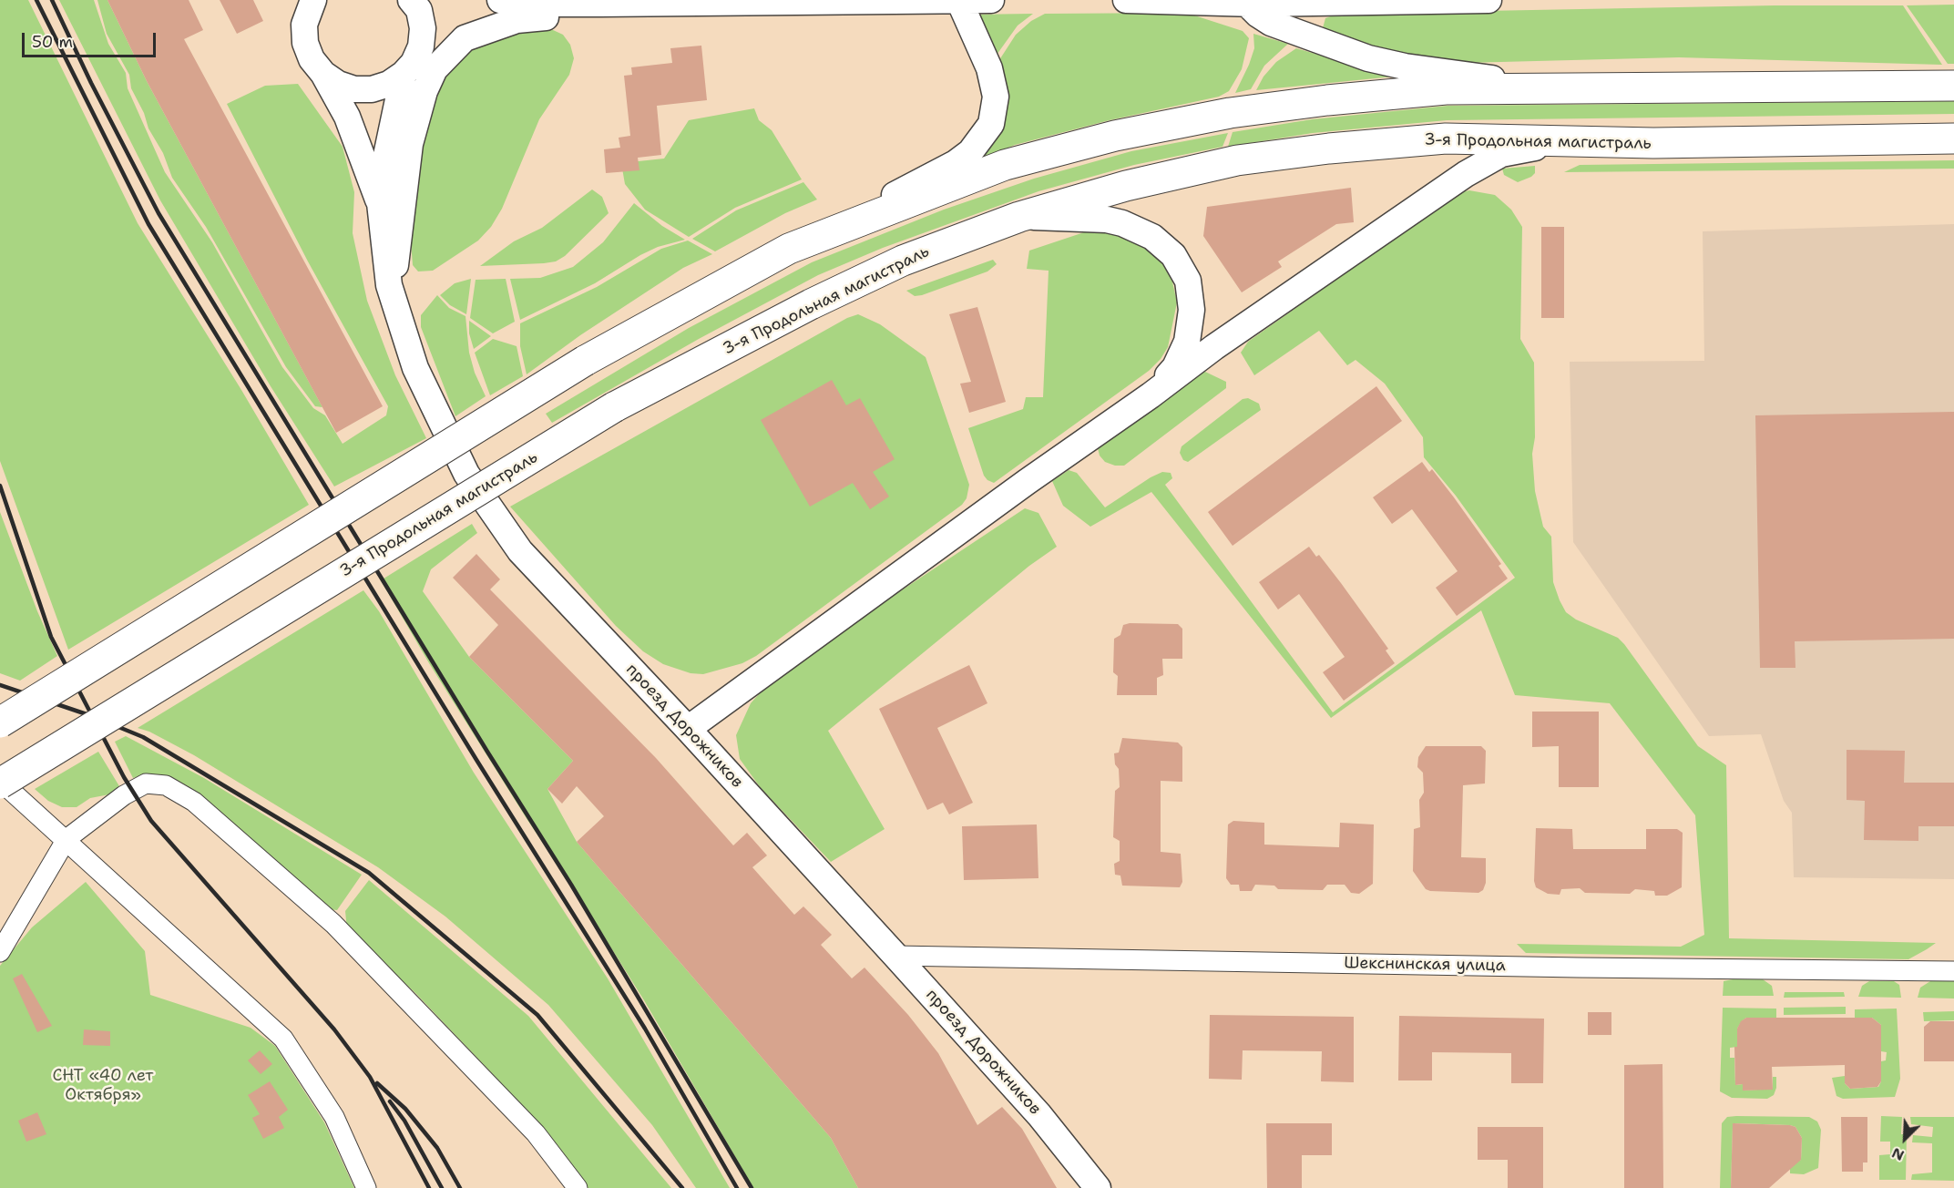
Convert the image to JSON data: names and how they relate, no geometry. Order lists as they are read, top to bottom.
{
  "streets": {
    "highway": ["3-я Продольная магистраль"],
    "main road": ["проезд Дорожников"],
    "street": ["Шекснинская улица"]
  },
  "crossings": [
    ["проезд Дорожников", "Шекснинская улица"]
  ],
  "parks": ["СНТ «40 лет Октября»"],
  "scale_bar": "50 m",
  "north": "bottom left"
}
